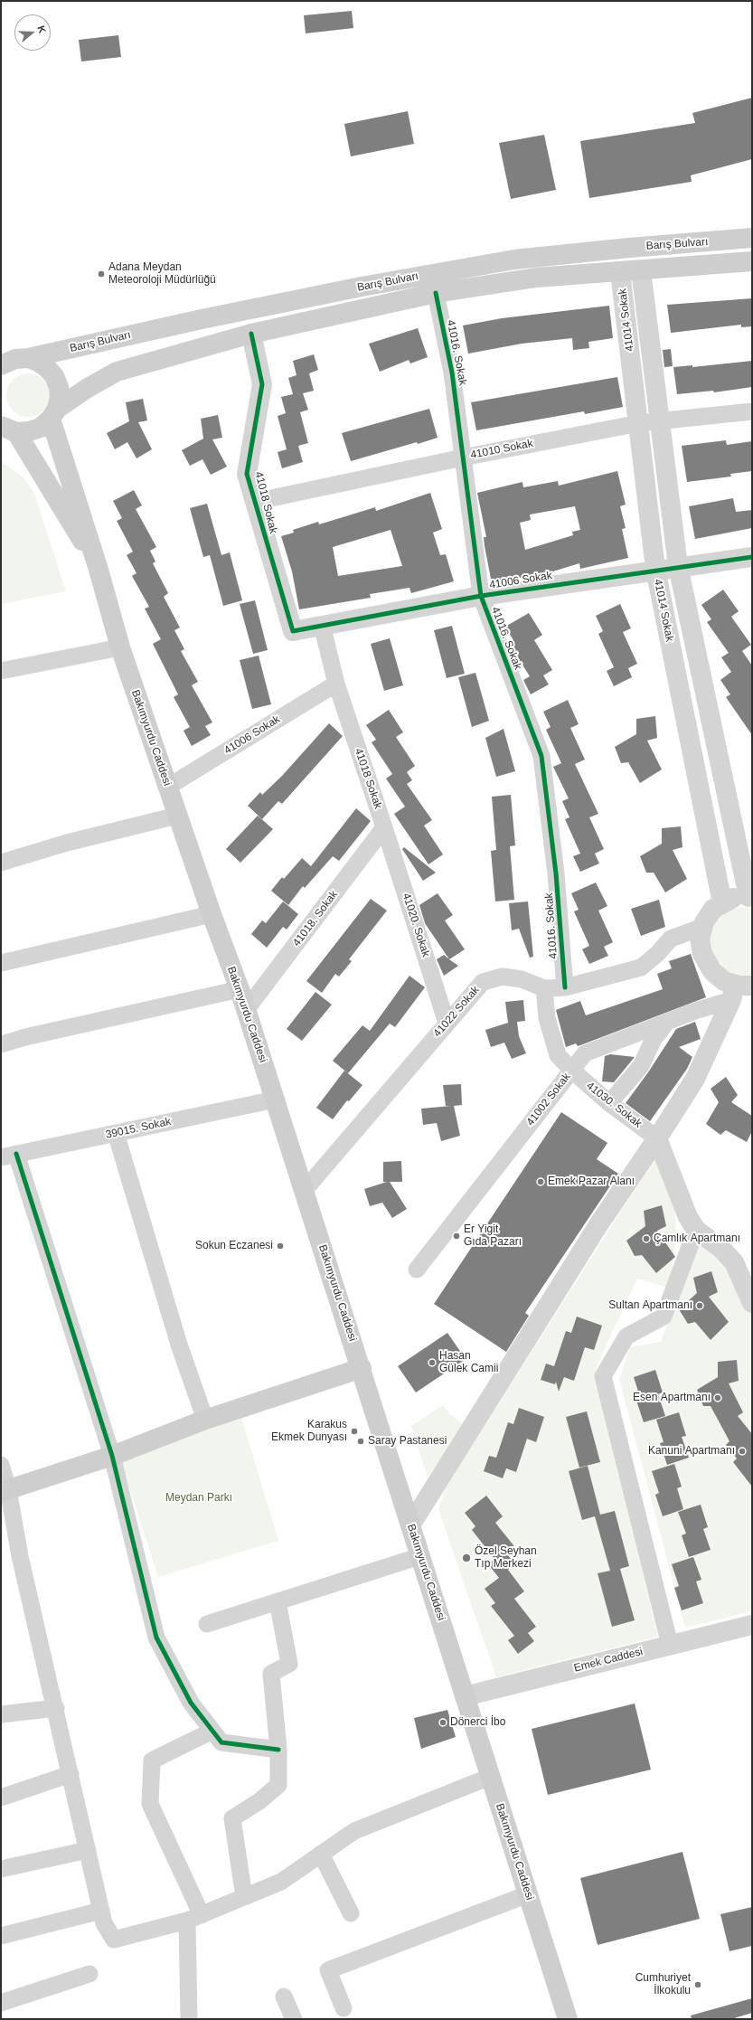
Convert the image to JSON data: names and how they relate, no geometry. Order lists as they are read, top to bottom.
{
  "streets": {
    "main road": ["Barış Bulvarı", "Bakımyurdu Caddesi"],
    "street": [
      "41014 Sokak",
      "41016. Sokak",
      "41010 Sokak",
      "41018 Sokak",
      "41006 Sokak",
      "41018. Sokak",
      "41020. Sokak",
      "41022 Sokak",
      "41002 Sokak",
      "41030. Sokak",
      "39015. Sokak",
      "Emek Caddesi"
    ]
  },
  "crossings": [
    ["Barış Bulvarı", "41014 Sokak"],
    ["Barış Bulvarı", "41016. Sokak"],
    ["Barış Bulvarı", "41018 Sokak"],
    ["Barış Bulvarı", "Bakımyurdu Caddesi"],
    ["41014 Sokak", "41010 Sokak"],
    ["41014 Sokak", "41006 Sokak"],
    ["41016. Sokak", "41010 Sokak"],
    ["41016. Sokak", "41006 Sokak"],
    ["41016. Sokak", "41022 Sokak"],
    ["41010 Sokak", "41018 Sokak"],
    ["41018 Sokak", "41006 Sokak"],
    ["41018 Sokak", "41018. Sokak"],
    ["41018 Sokak", "41020. Sokak"],
    ["41006 Sokak", "Bakımyurdu Caddesi"],
    ["Bakımyurdu Caddesi", "41018. Sokak"],
    ["Bakımyurdu Caddesi", "41022 Sokak"],
    ["Bakımyurdu Caddesi", "39015. Sokak"],
    ["Bakımyurdu Caddesi", "Emek Caddesi"],
    ["41018. Sokak", "41020. Sokak"],
    ["41020. Sokak", "41022 Sokak"],
    ["41022 Sokak", "41030. Sokak"],
    ["41002 Sokak", "41030. Sokak"]
  ],
  "parks": ["Meydan Parkı"],
  "places": [
    "Adana Meydan Meteoroloji Müdürlüğü",
    "Emek Pazar Alanı",
    "Er Yigit Gıda Pazarı",
    "Çamlık Apartmanı",
    "Sokun Eczanesi",
    "Sultan Apartmanı",
    "Hasan Gülek Camii",
    "Esen Apartmanı",
    "Karakus Ekmek Dunyası",
    "Saray Pastanesi",
    "Kanuni Apartmanı",
    "Özel Seyhan Tıp Merkezi",
    "Dönerci İbo",
    "Cumhuriyet İlkokulu"
  ],
  "north": "right"
}
